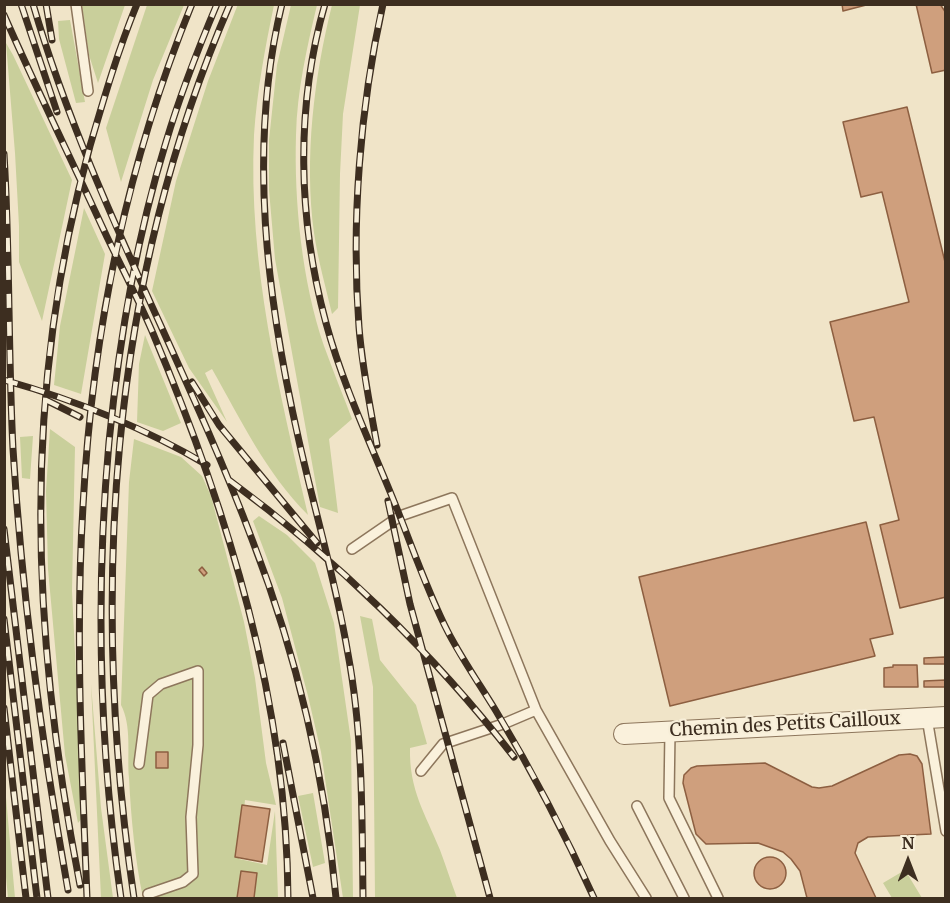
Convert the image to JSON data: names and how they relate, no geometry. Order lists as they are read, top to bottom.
{
  "streets": {
    "street": ["Chemin des Petits Cailloux"]
  },
  "north": "top"
}
